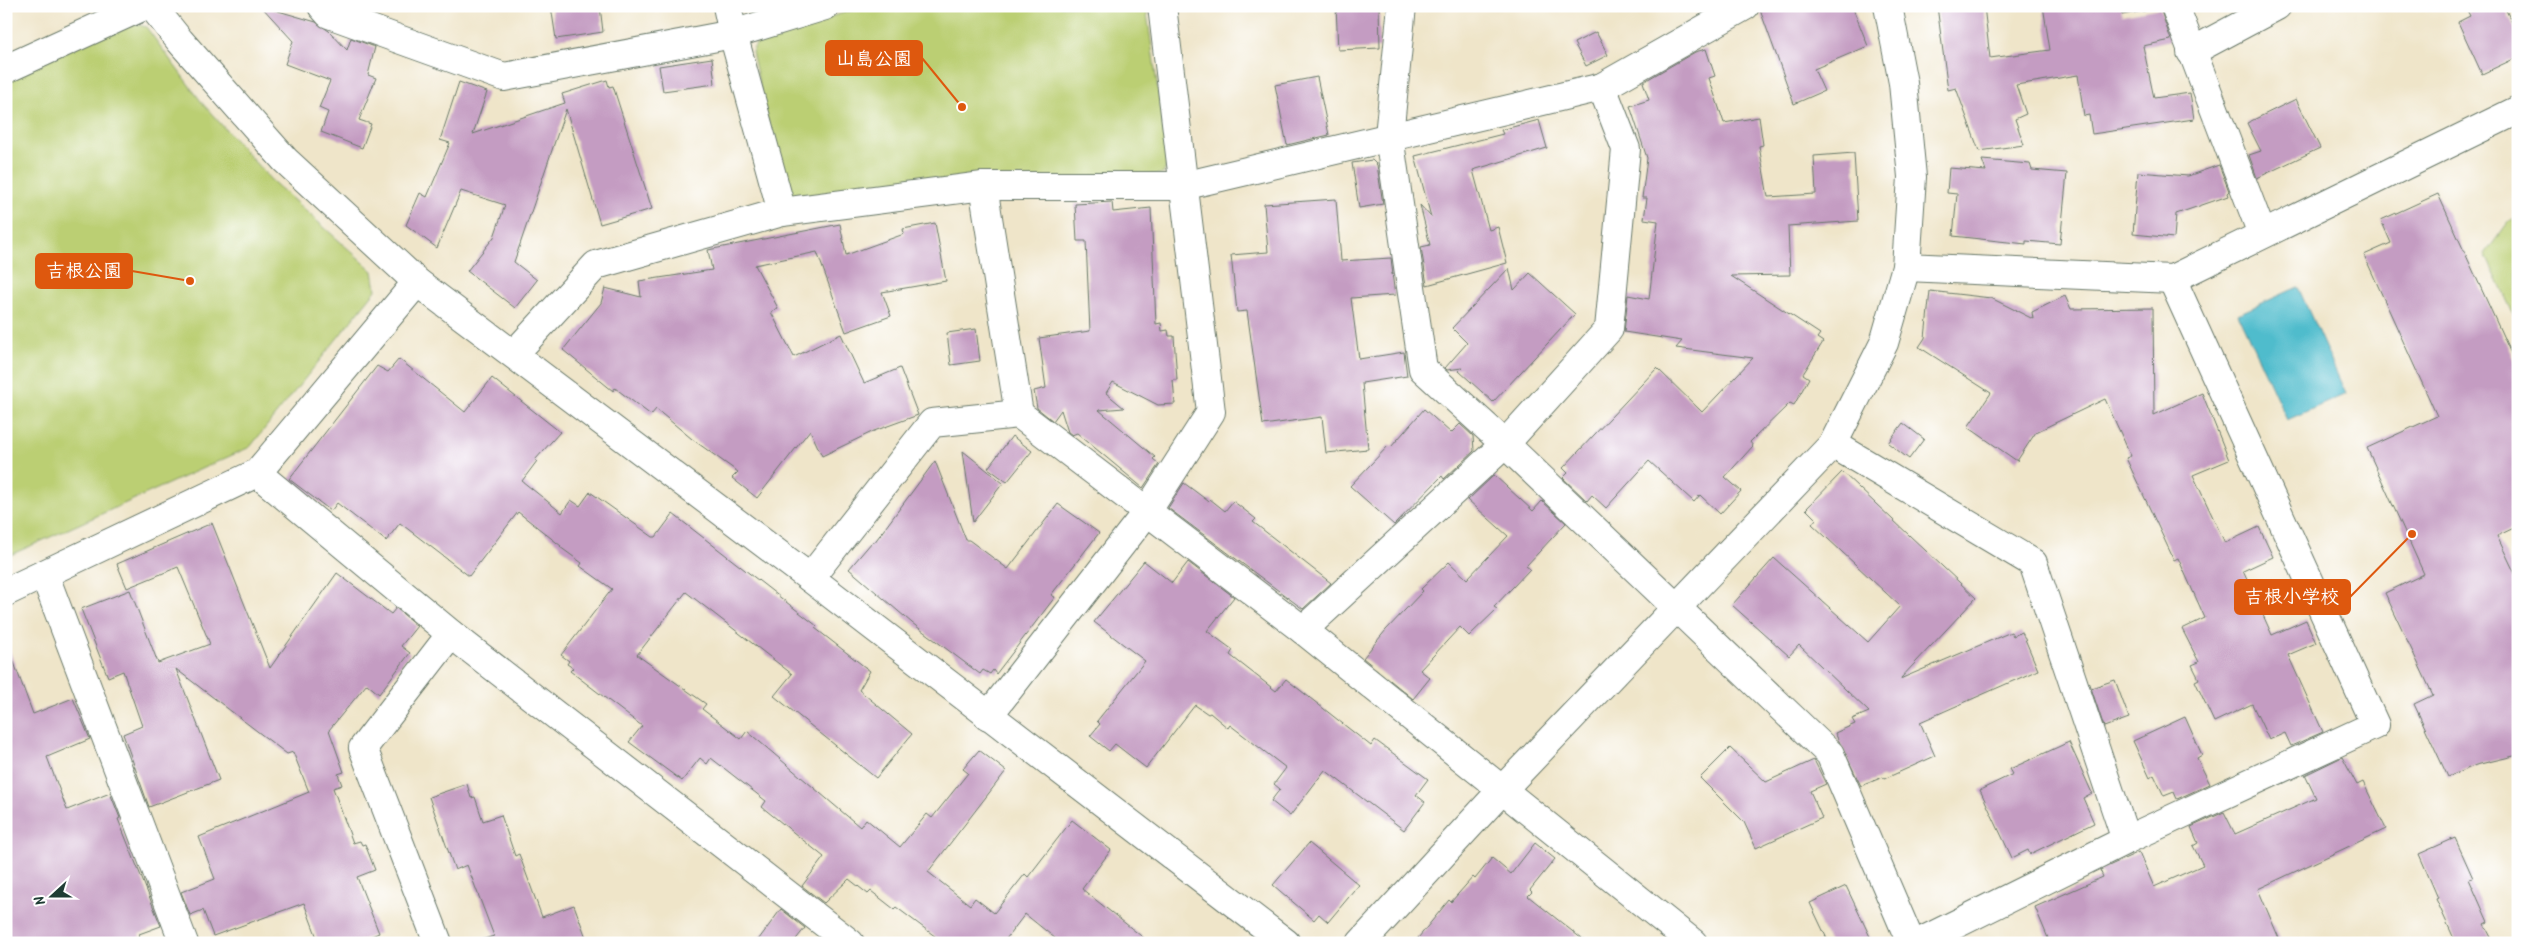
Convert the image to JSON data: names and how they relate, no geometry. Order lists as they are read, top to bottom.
{
  "places": ["山島公園", "吉根公園", "吉根小学校"],
  "north": "left"
}
